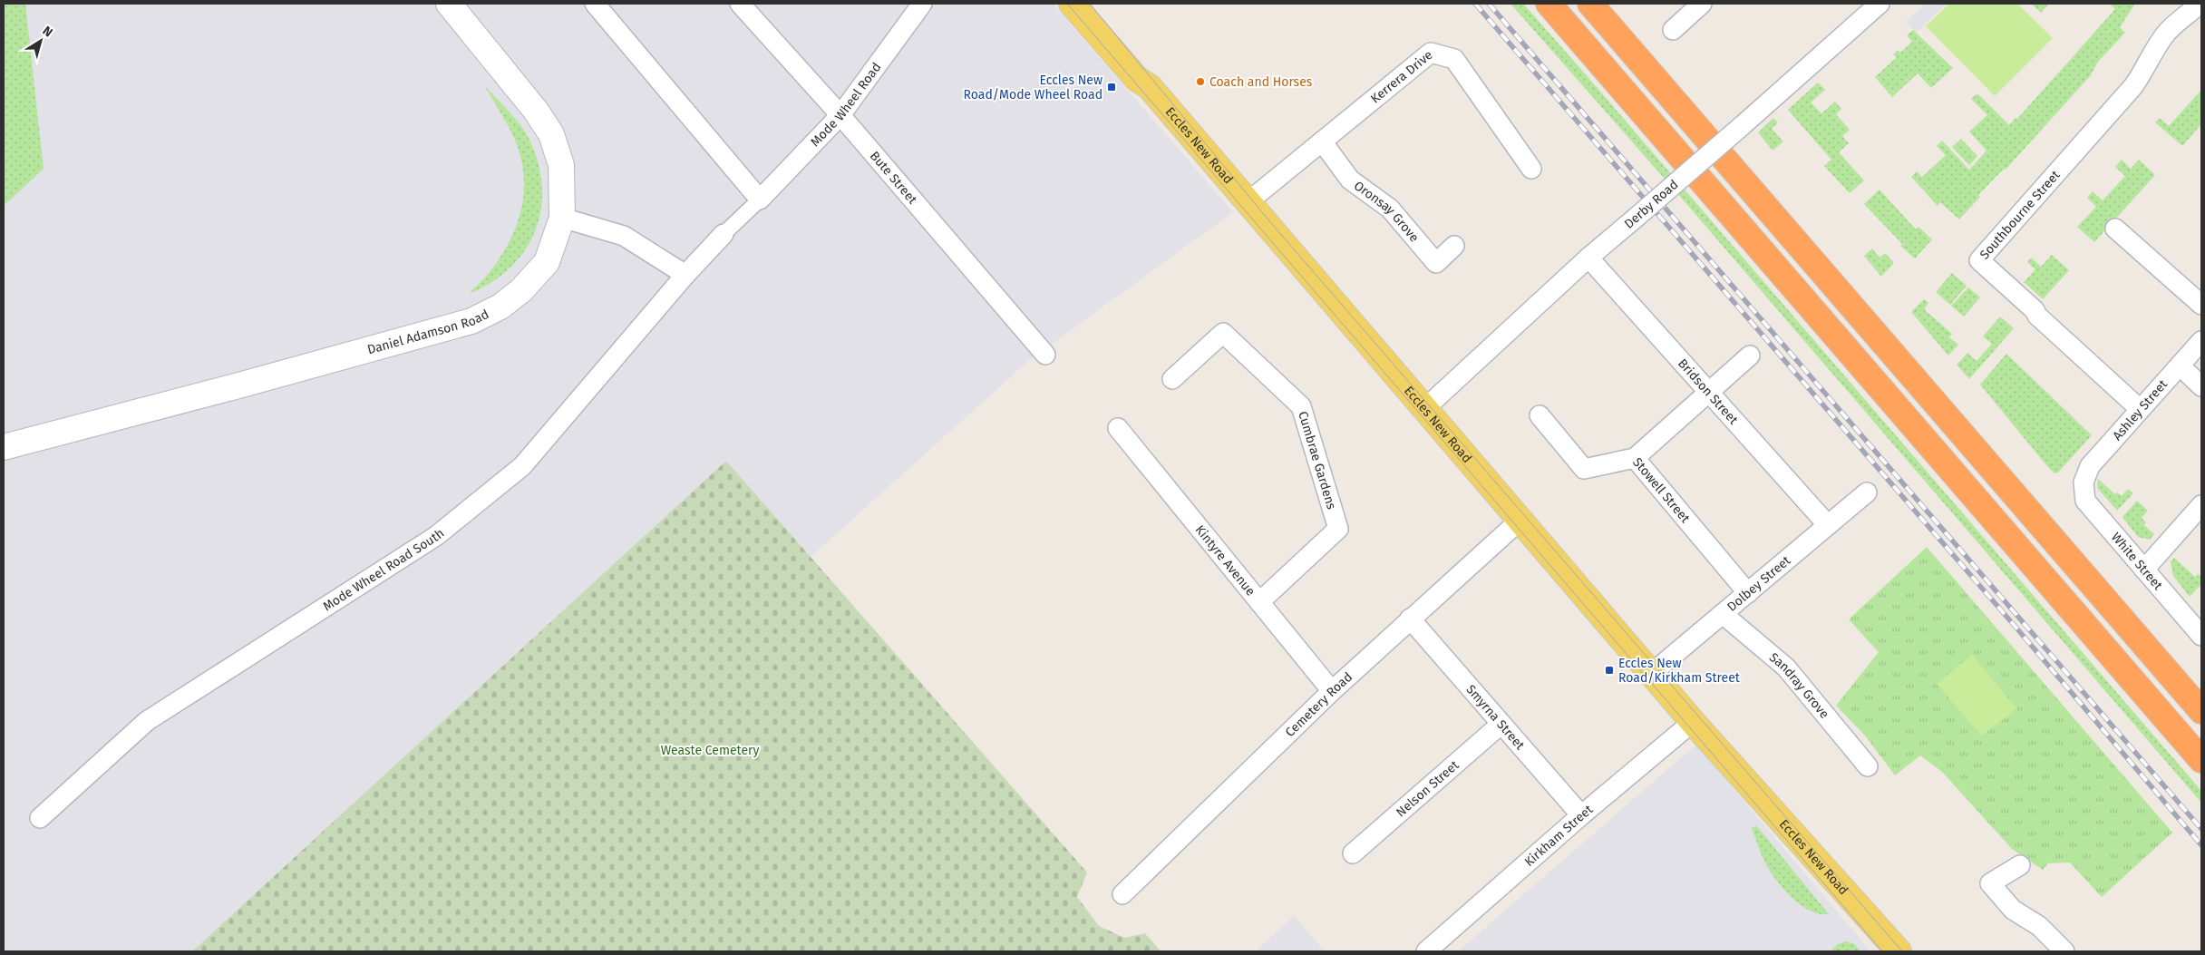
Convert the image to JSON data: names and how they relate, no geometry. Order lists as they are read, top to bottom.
{
  "streets": {
    "main road": ["Eccles New Road"],
    "street": [
      "Kerrera Drive",
      "Mode Wheel Road",
      "Bute Street",
      "Derby Road",
      "Oronsay Grove",
      "Southbourne Street",
      "Daniel Adamson Road",
      "Bridson Street",
      "Ashley Street",
      "Cumbrae Gardens",
      "Stowell Street",
      "Kintyre Avenue",
      "White Street",
      "Mode Wheel Road South",
      "Dolbey Street",
      "Sandray Grove",
      "Cemetery Road",
      "Smyrna Street",
      "Nelson Street",
      "Kirkham Street"
    ]
  },
  "crossings": [
    ["Kerrera Drive", "Eccles New Road"],
    ["Kerrera Drive", "Oronsay Grove"],
    ["Mode Wheel Road", "Bute Street"],
    ["Eccles New Road", "Derby Road"],
    ["Eccles New Road", "Dolbey Street"],
    ["Eccles New Road", "Cemetery Road"],
    ["Eccles New Road", "Kirkham Street"],
    ["Derby Road", "Bridson Street"],
    ["Southbourne Street", "Ashley Street"],
    ["Bridson Street", "Dolbey Street"],
    ["Ashley Street", "White Street"],
    ["Cumbrae Gardens", "Kintyre Avenue"],
    ["Stowell Street", "Dolbey Street"],
    ["Kintyre Avenue", "Cemetery Road"],
    ["Dolbey Street", "Sandray Grove"],
    ["Cemetery Road", "Smyrna Street"],
    ["Smyrna Street", "Nelson Street"],
    ["Smyrna Street", "Kirkham Street"]
  ],
  "parks": ["Weaste Cemetery"],
  "places": {
    "other": ["Coach and Horses"],
    "transit": ["Eccles New Road/Mode Wheel Road", "Eccles New Road/Kirkham Street"]
  },
  "north": "top right"
}
